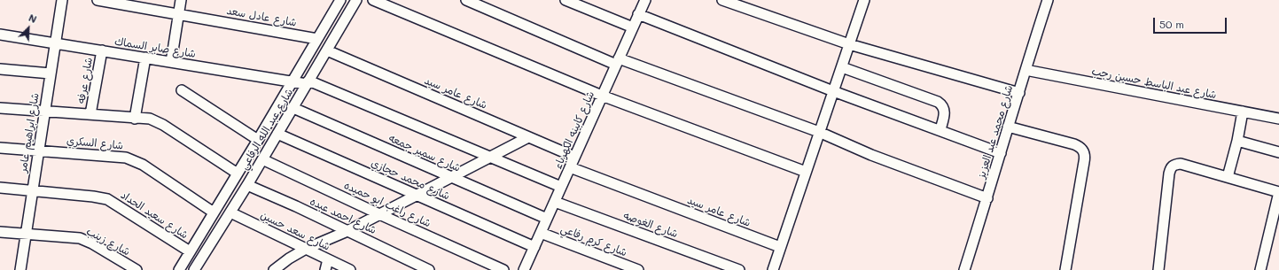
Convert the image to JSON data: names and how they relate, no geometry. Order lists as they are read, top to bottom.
{
  "streets": {
    "street": [
      "شارع عادل سعد",
      "شارع صابر السماك",
      "شارع عرفه",
      "شارع عبد الباسط حسين رجب",
      "شارع عامر سيد",
      "شارع عبد الله الرفاعي",
      "شارع كابينه الكهرباء",
      "شارع محمد عبد العزيز",
      "شارع ابراهيم عامر",
      "شارع السكري",
      "شارع سمير جمعه",
      "شارع محمد حجازي",
      "شارع راغب ابو حميده",
      "شارع سعيد الحداد",
      "شارع احمد عبده",
      "شارع الغوصه",
      "شارع سعد حسين",
      "شارع كرم رفاعي",
      "شارع زينب"
    ]
  },
  "crossings": [
    ["شارع عادل سعد", "شارع عبد الله الرفاعي"],
    ["شارع صابر السماك", "شارع عرفه"],
    ["شارع صابر السماك", "شارع عبد الله الرفاعي"],
    ["شارع صابر السماك", "شارع كابينه الكهرباء"],
    ["شارع صابر السماك", "شارع ابراهيم عامر"],
    ["شارع عبد الباسط حسين رجب", "شارع محمد عبد العزيز"],
    ["شارع عامر سيد", "شارع عبد الله الرفاعي"],
    ["شارع عامر سيد", "شارع كابينه الكهرباء"],
    ["شارع عبد الله الرفاعي", "شارع السكري"],
    ["شارع عبد الله الرفاعي", "شارع سمير جمعه"],
    ["شارع عبد الله الرفاعي", "شارع محمد حجازي"],
    ["شارع عبد الله الرفاعي", "شارع راغب ابو حميده"],
    ["شارع عبد الله الرفاعي", "شارع سعيد الحداد"],
    ["شارع عبد الله الرفاعي", "شارع احمد عبده"],
    ["شارع عبد الله الرفاعي", "شارع سعد حسين"],
    ["شارع كابينه الكهرباء", "شارع سمير جمعه"],
    ["شارع كابينه الكهرباء", "شارع محمد حجازي"],
    ["شارع كابينه الكهرباء", "شارع الغوصه"],
    ["شارع كابينه الكهرباء", "شارع كرم رفاعي"],
    ["شارع ابراهيم عامر", "شارع السكري"],
    ["شارع ابراهيم عامر", "شارع سعيد الحداد"],
    ["شارع ابراهيم عامر", "شارع زينب"]
  ],
  "scale_bar": "50 m",
  "north": "top right"
}
